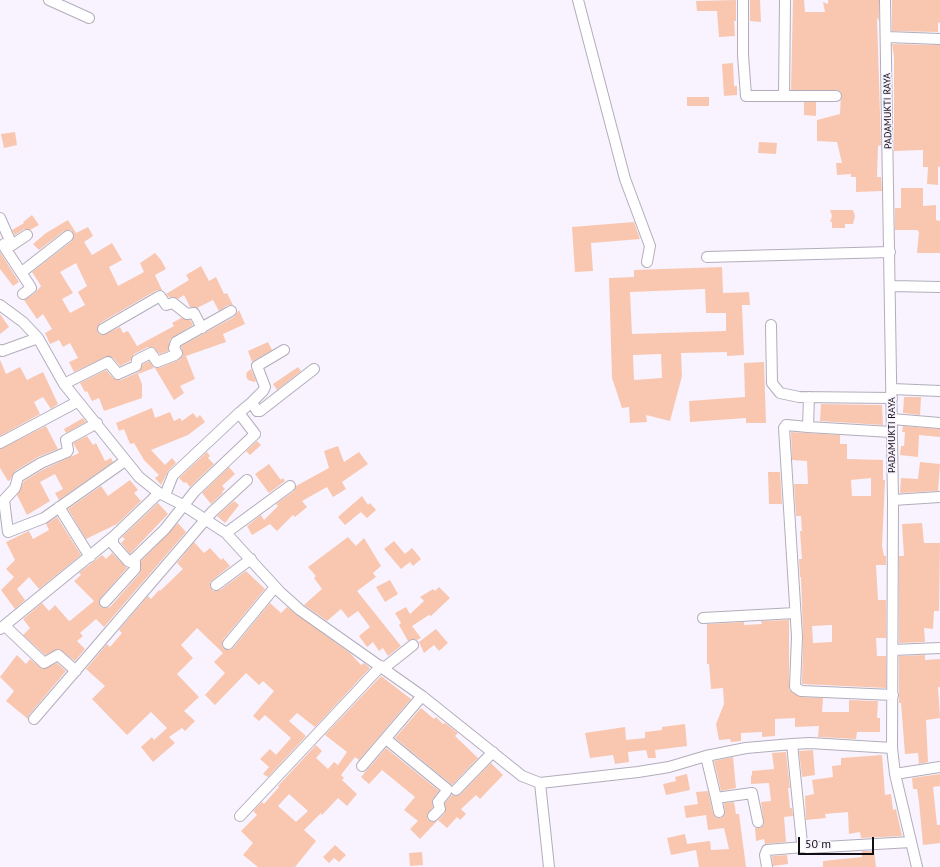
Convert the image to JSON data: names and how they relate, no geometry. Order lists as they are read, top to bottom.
{
  "streets": {
    "street": ["PADAMUKTI RAYA"]
  },
  "scale_bar": "50 m"
}
